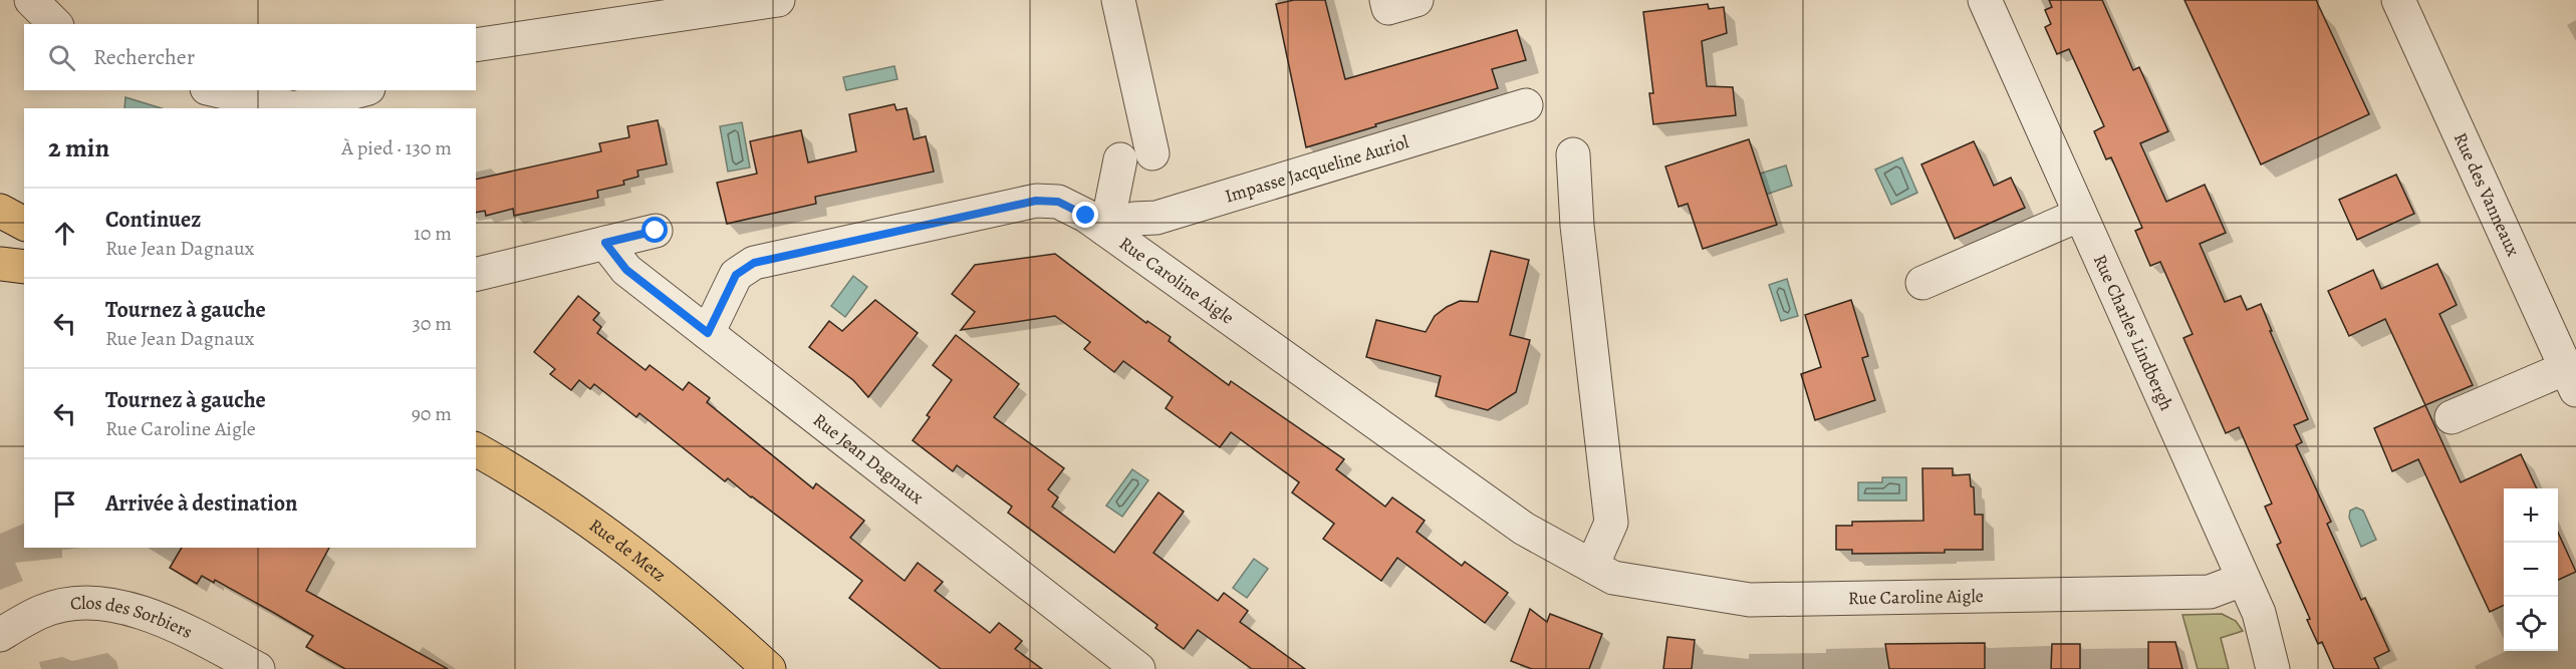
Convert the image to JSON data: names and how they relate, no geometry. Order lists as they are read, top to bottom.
{
  "streets": {
    "main road": ["Rue de Metz"],
    "street": [
      "Impasse Jacqueline Auriol",
      "Rue des Vanneaux",
      "Rue Caroline Aigle",
      "Rue Charles Lindbergh",
      "Rue Jean Dagnaux",
      "Clos des Sorbiers"
    ]
  },
  "crossings": [
    ["Impasse Jacqueline Auriol", "Rue Caroline Aigle"],
    ["Rue Caroline Aigle", "Rue Charles Lindbergh"],
    ["Rue Caroline Aigle", "Rue Jean Dagnaux"]
  ],
  "page": {
    "search": "Rechercher",
    "heading": ["2 min", "À pied · 130 m"],
    "list": [
      ["Continuez", "Rue Jean Dagnaux", "10 m"],
      ["Tournez à gauche", "Rue Jean Dagnaux", "30 m"],
      ["Tournez à gauche", "Rue Caroline Aigle", "90 m"],
      "Arrivée à destination"
    ],
    "map_buttons": ["+", "−"]
  }
}
